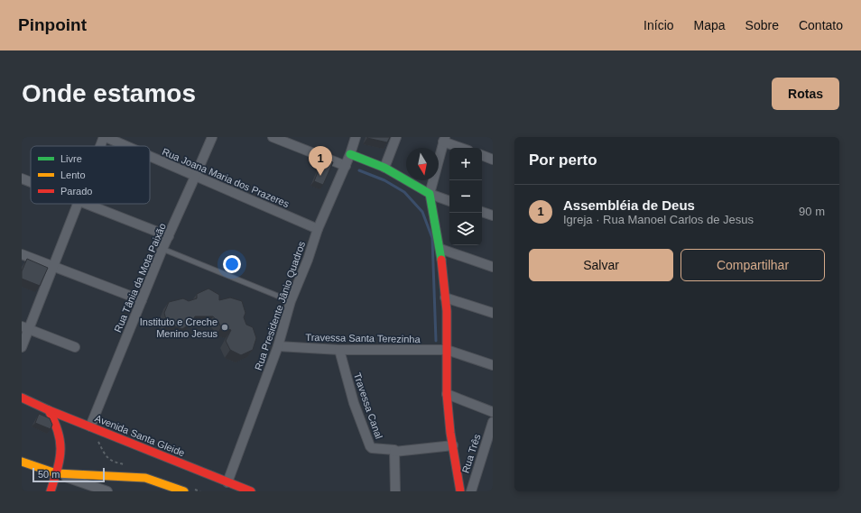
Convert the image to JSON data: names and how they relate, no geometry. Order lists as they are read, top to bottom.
{
  "streets": {
    "street": [
      "Rua Joana Maria dos Prazeres",
      "Rua Tânia da Mota Paixão",
      "Rua Presidente Jânio Quadros",
      "Travessa Santa Terezinha",
      "Travessa Canal",
      "Avenida Santa Gleide",
      "Rua Três"
    ]
  },
  "crossings": [
    ["Rua Joana Maria dos Prazeres", "Rua Tânia da Mota Paixão"],
    ["Rua Joana Maria dos Prazeres", "Rua Presidente Jânio Quadros"],
    ["Rua Tânia da Mota Paixão", "Avenida Santa Gleide"],
    ["Rua Presidente Jânio Quadros", "Travessa Santa Terezinha"],
    ["Rua Presidente Jânio Quadros", "Avenida Santa Gleide"],
    ["Travessa Santa Terezinha", "Travessa Canal"]
  ],
  "places": ["Instituto e Creche Menino Jesus"],
  "legend": ["Livre", "Lento", "Parado"],
  "scale_bar": "50 m",
  "north": "bottom",
  "page": {
    "header": "Pinpoint",
    "nav": [
      "Início",
      "Mapa",
      "Sobre",
      "Contato"
    ],
    "buttons": [
      "Rotas",
      ["Salvar", "Compartilhar"]
    ],
    "title": "Onde estamos",
    "heading": "Por perto",
    "pins": "1",
    "map_buttons": ["+", "−"],
    "list": [
      {
        "mark": "1",
        "name": "Assembléia de Deus",
        "note": "Igreja · Rua Manoel Carlos de Jesus",
        "value": "90 m"
      }
    ],
    "scale": "50 m"
  }
}
